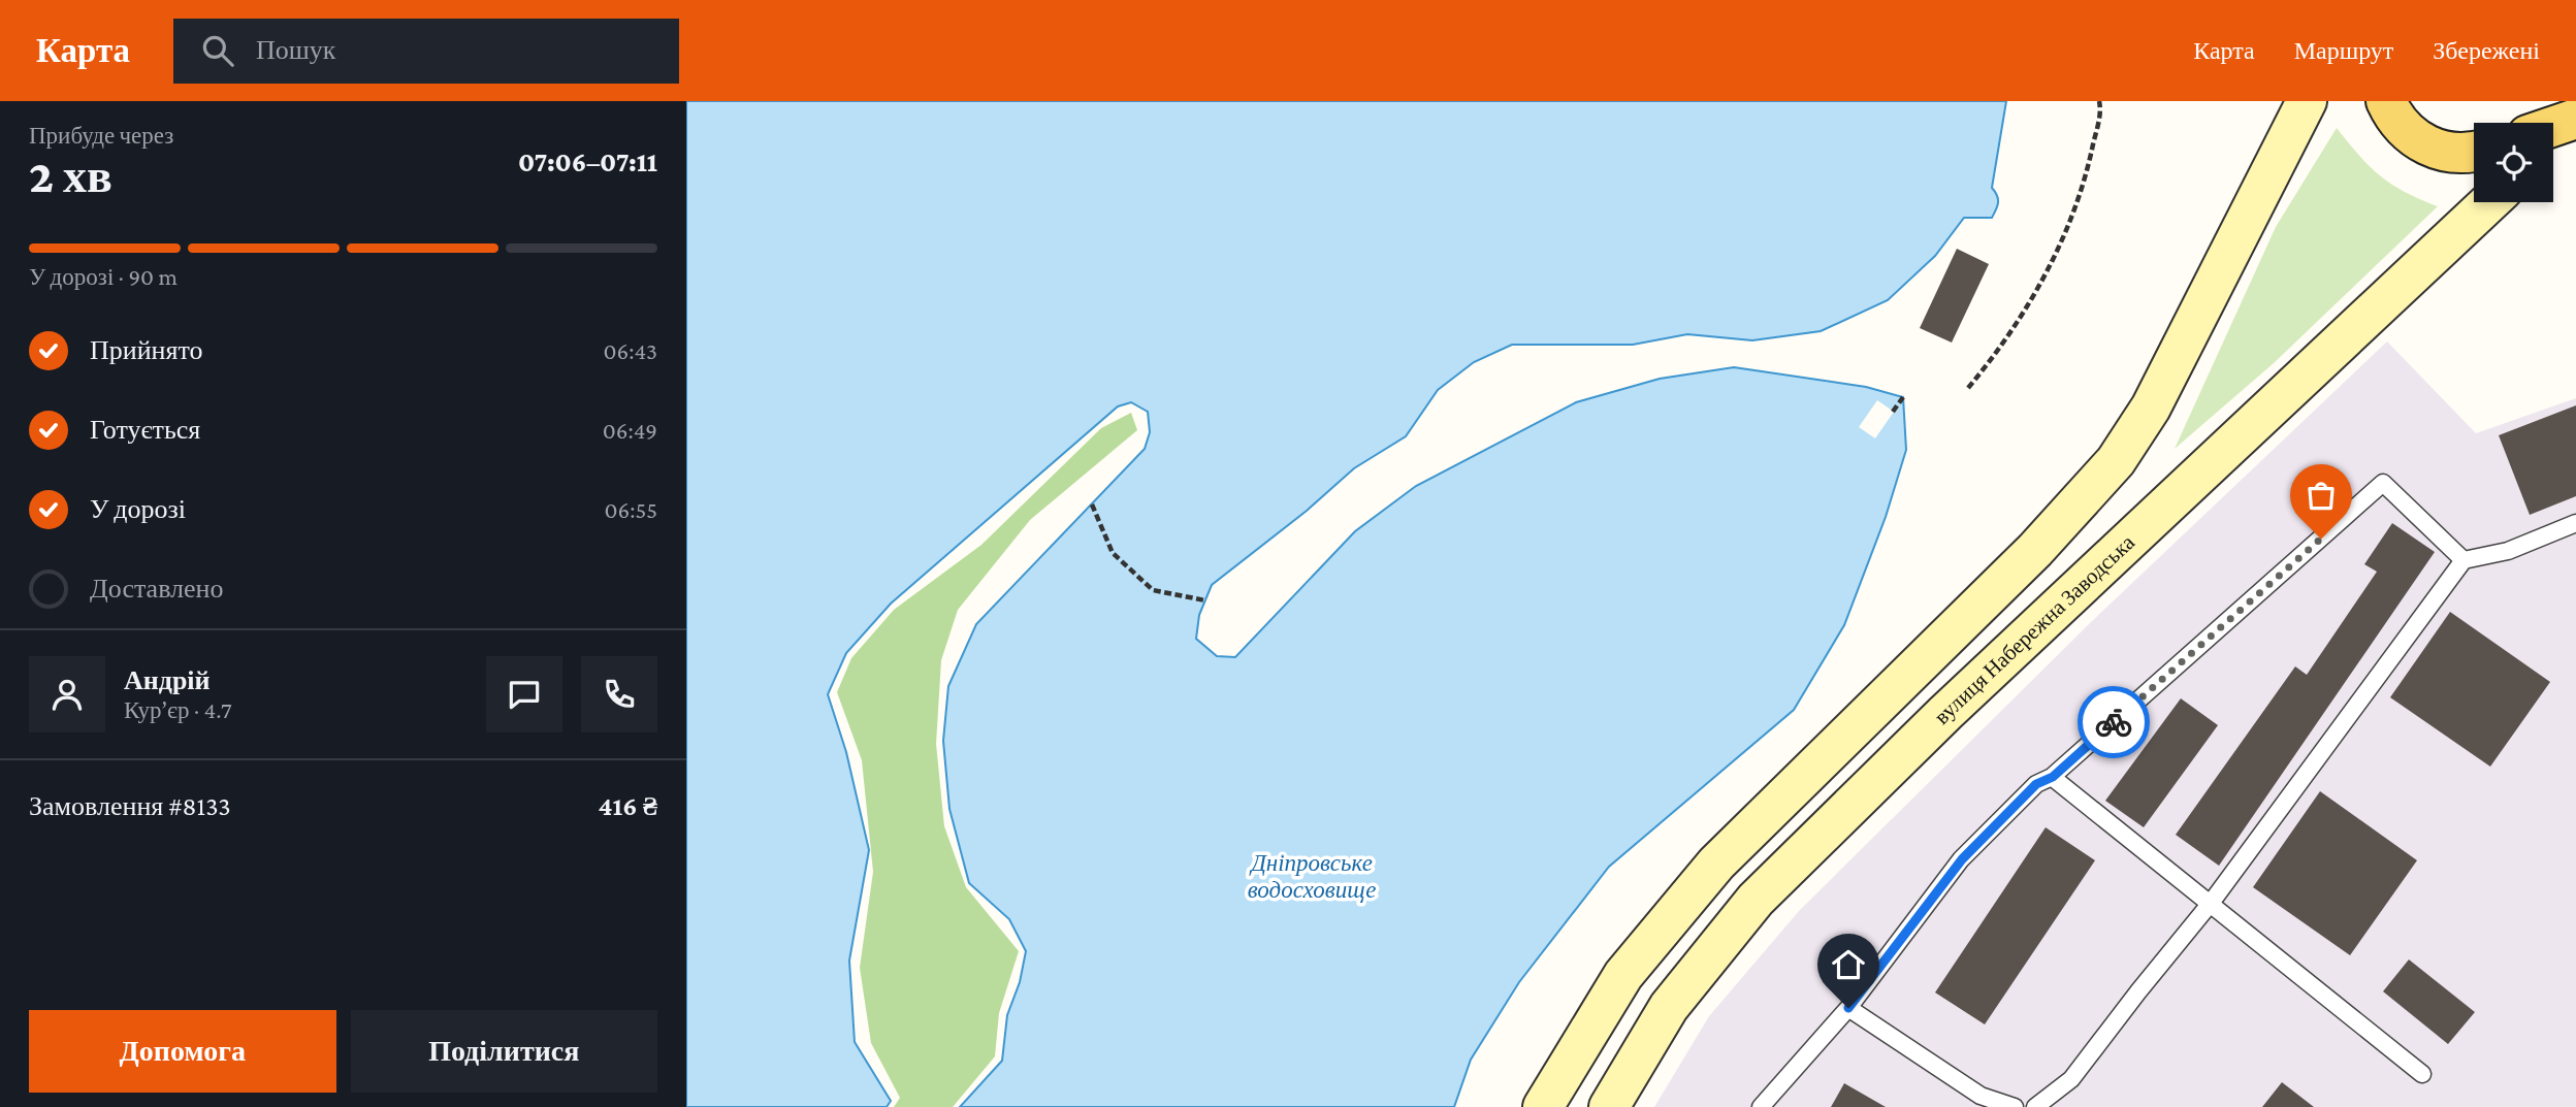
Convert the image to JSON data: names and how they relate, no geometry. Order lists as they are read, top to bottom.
{
  "streets": {
    "main road": ["вулиця Набережна Заводська"]
  },
  "water": ["Дніпровське водосховище"],
  "page": {
    "header": "Карта",
    "search": "Пошук",
    "nav": ["Карта", "Маршрут", "Збережені"],
    "heading": ["2 хв", "Прибуде через", "07:06–07:11"],
    "panel": [
      "Андрій",
      "Кур’єр · 4.7",
      "Замовлення #8133",
      "416 ₴"
    ],
    "bar": "У дорозі · 90 m",
    "list": [
      ["Прийнято", "06:43"],
      ["Готується", "06:49"],
      ["У дорозі", "06:55"],
      "Доставлено"
    ],
    "buttons": ["Допомога", "Поділитися"]
  }
}
